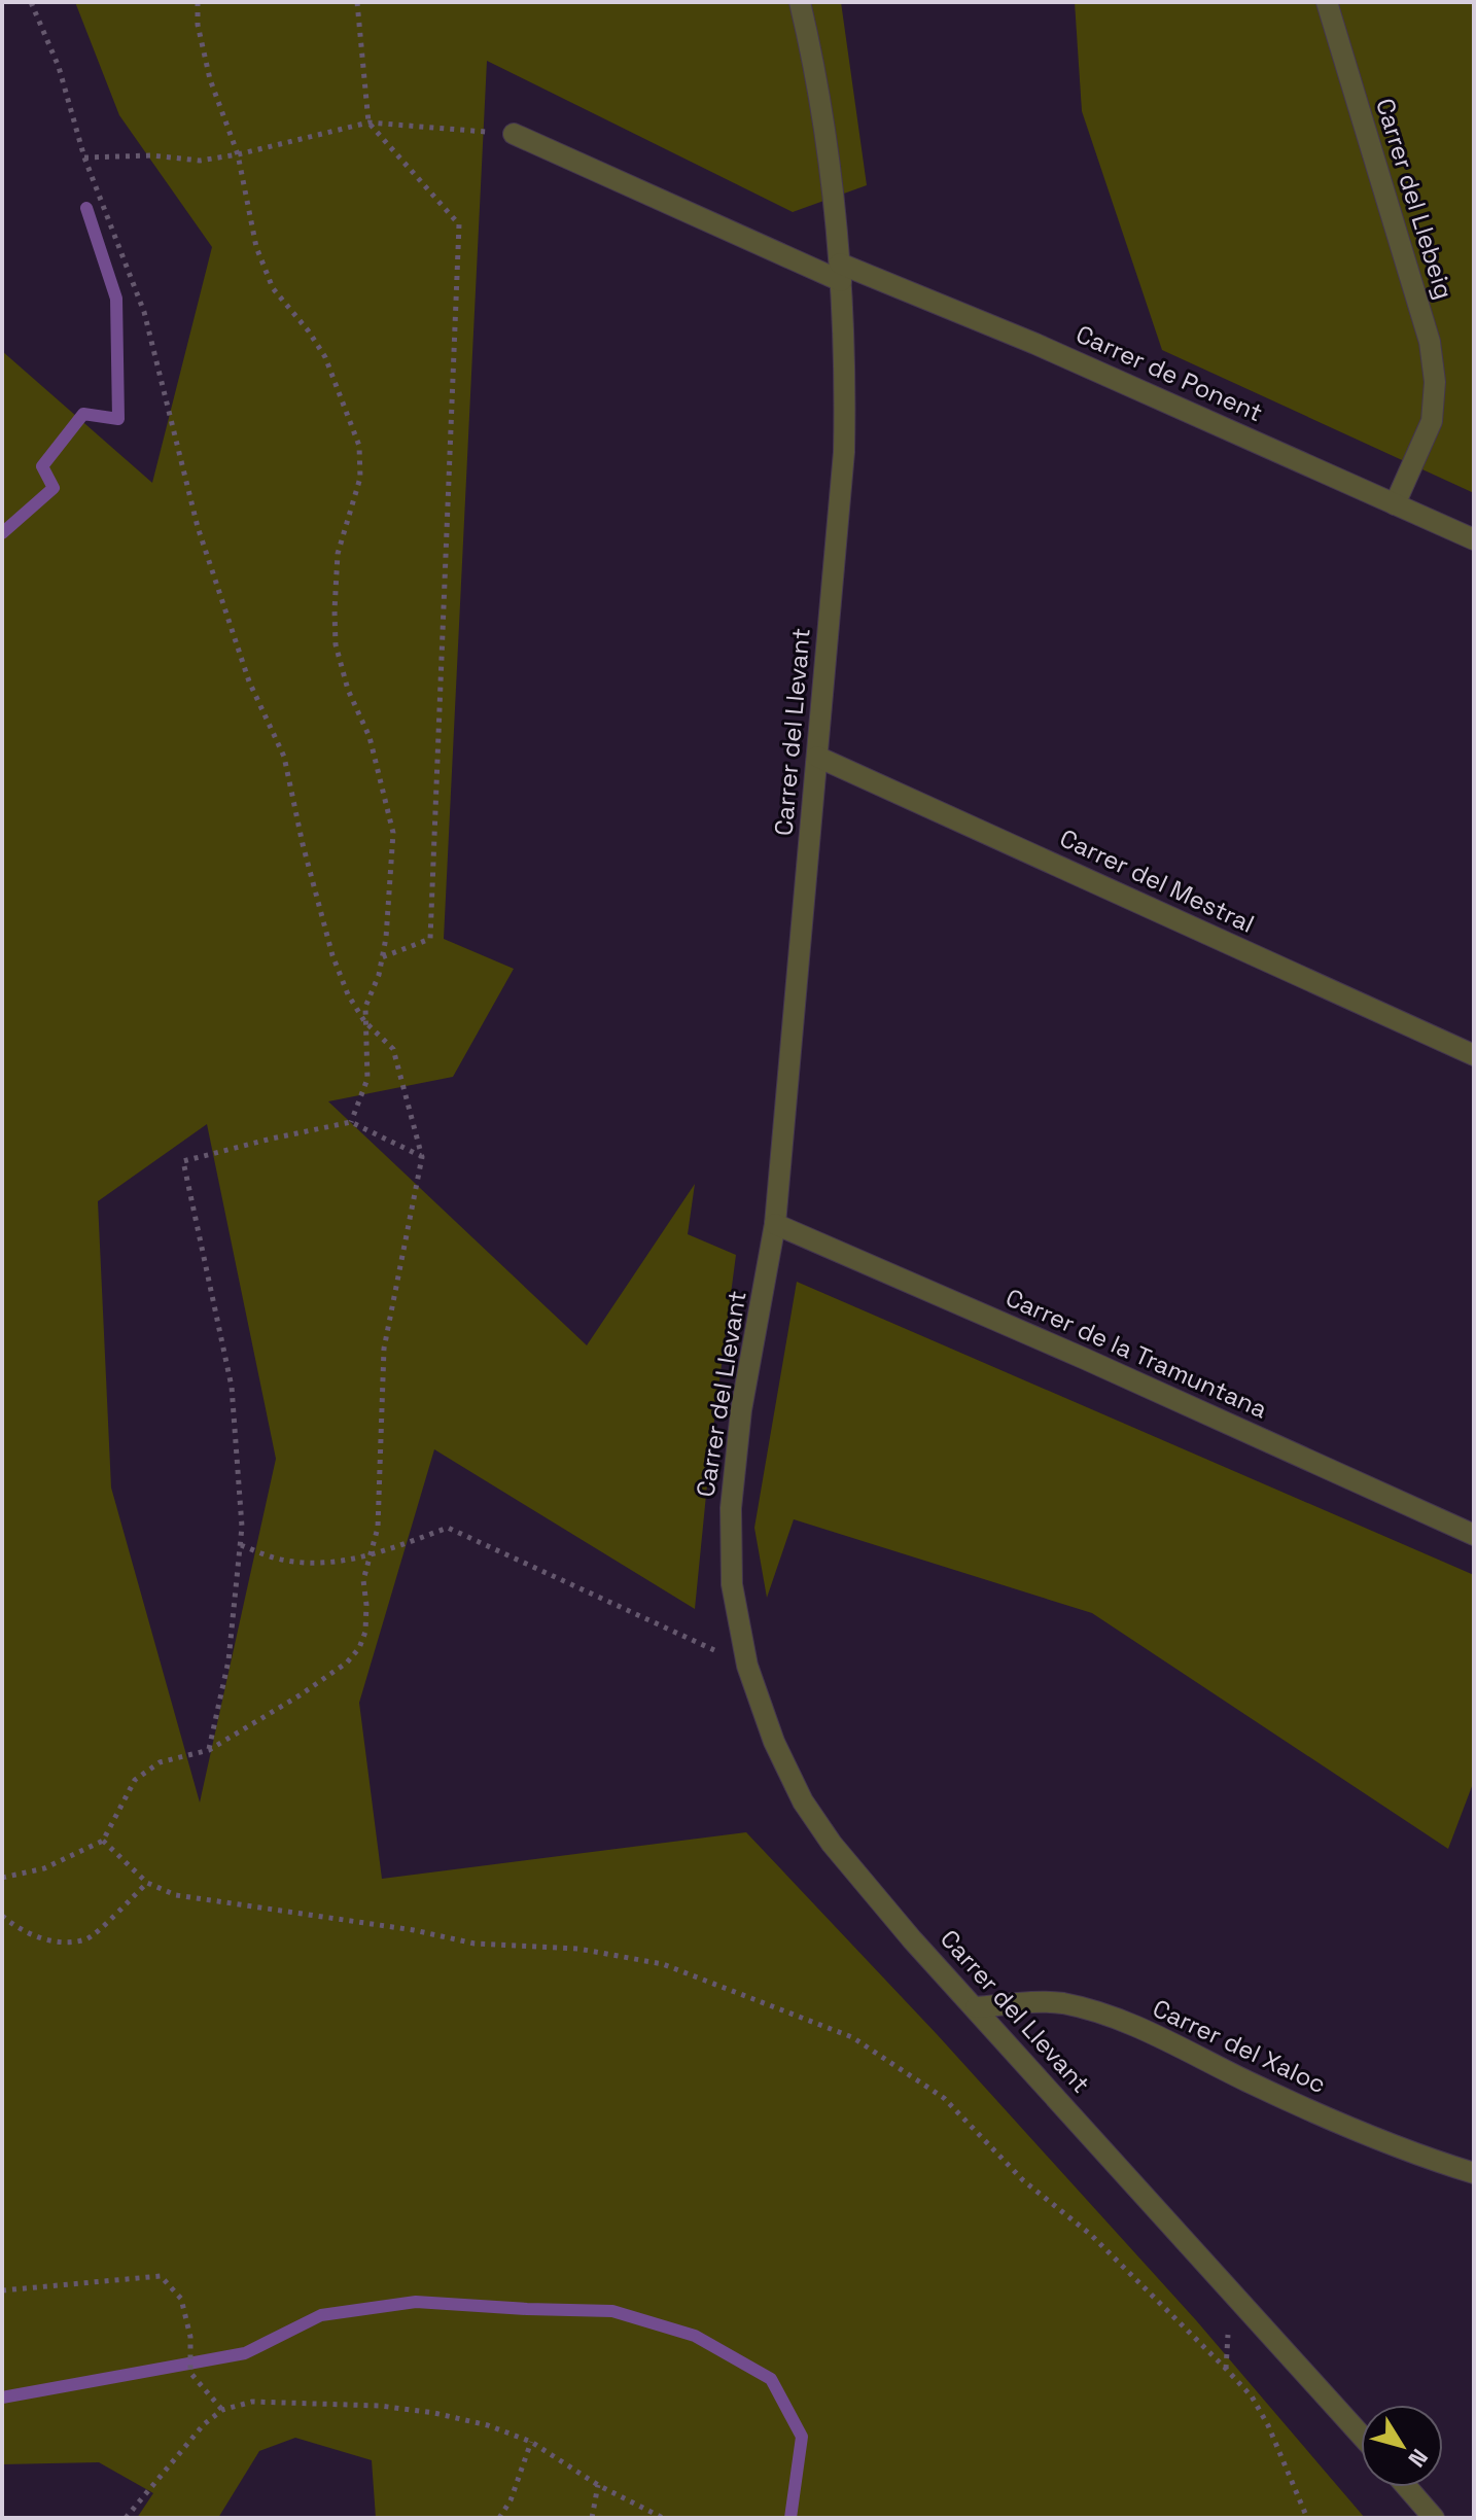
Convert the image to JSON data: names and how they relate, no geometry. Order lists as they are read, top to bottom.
{
  "streets": {
    "street": [
      "Carrer del Llebeig",
      "Carrer de Ponent",
      "Carrer del Llevant",
      "Carrer del Mestral",
      "Carrer de la Tramuntana",
      "Carrer del Xaloc"
    ]
  },
  "crossings": [
    ["Carrer del Llebeig", "Carrer de Ponent"],
    ["Carrer de Ponent", "Carrer del Llevant"],
    ["Carrer del Llevant", "Carrer del Mestral"],
    ["Carrer del Llevant", "Carrer de la Tramuntana"],
    ["Carrer del Llevant", "Carrer del Xaloc"]
  ],
  "north": "bottom right"
}
